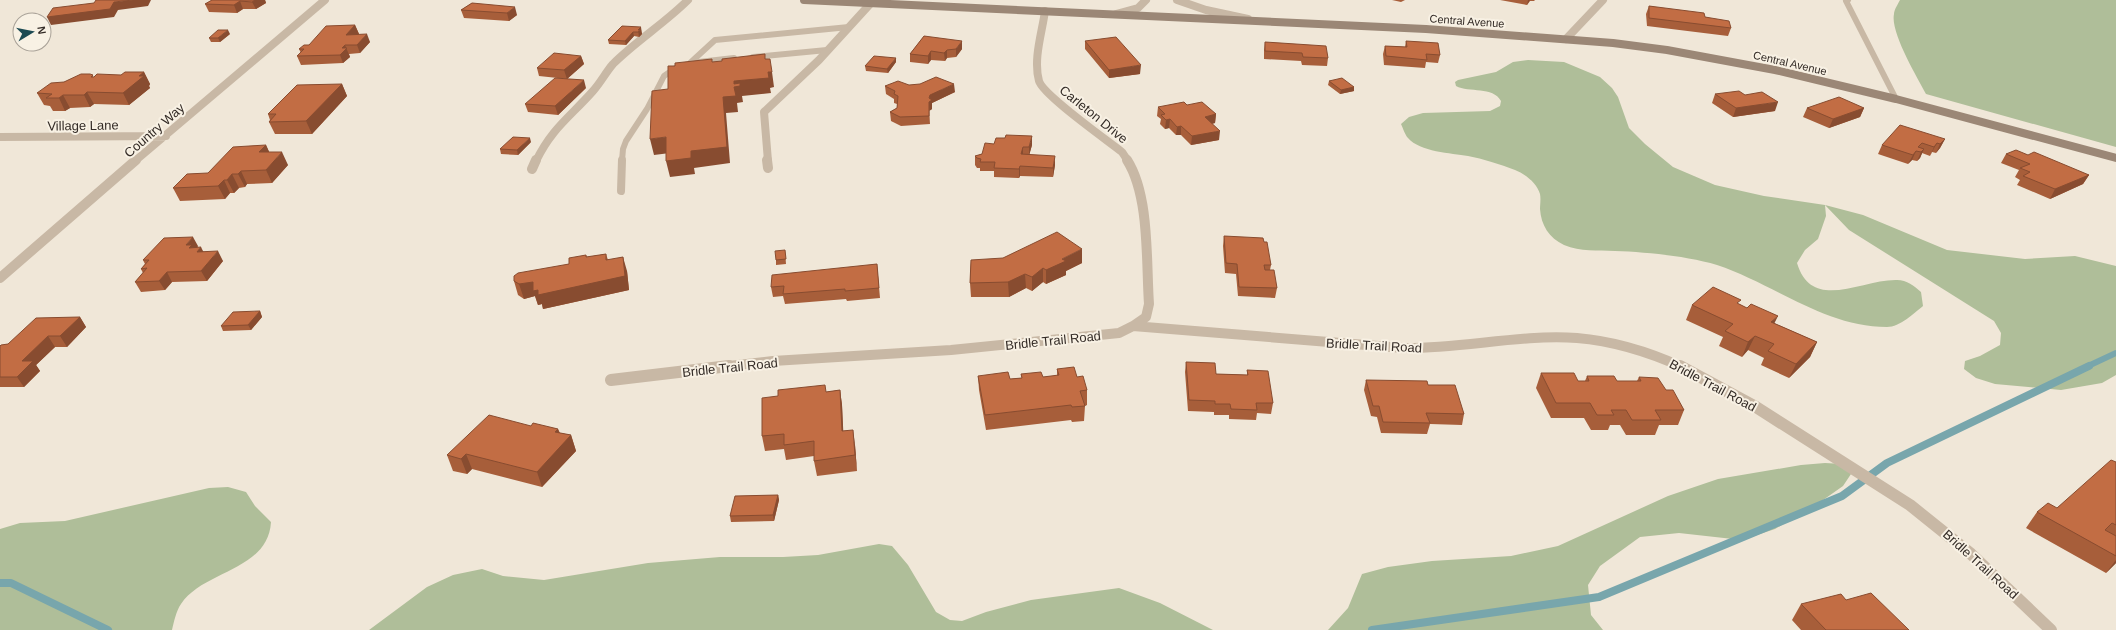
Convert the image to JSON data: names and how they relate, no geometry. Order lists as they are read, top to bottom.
{
  "streets": {
    "main road": ["Central Avenue"],
    "street": [
      "Carleton Drive",
      "Village Lane",
      "Country Way",
      "Bridle Trail Road"
    ]
  },
  "crossings": [
    ["Central Avenue", "Carleton Drive"],
    ["Carleton Drive", "Bridle Trail Road"],
    ["Village Lane", "Country Way"]
  ],
  "north": "right"
}
